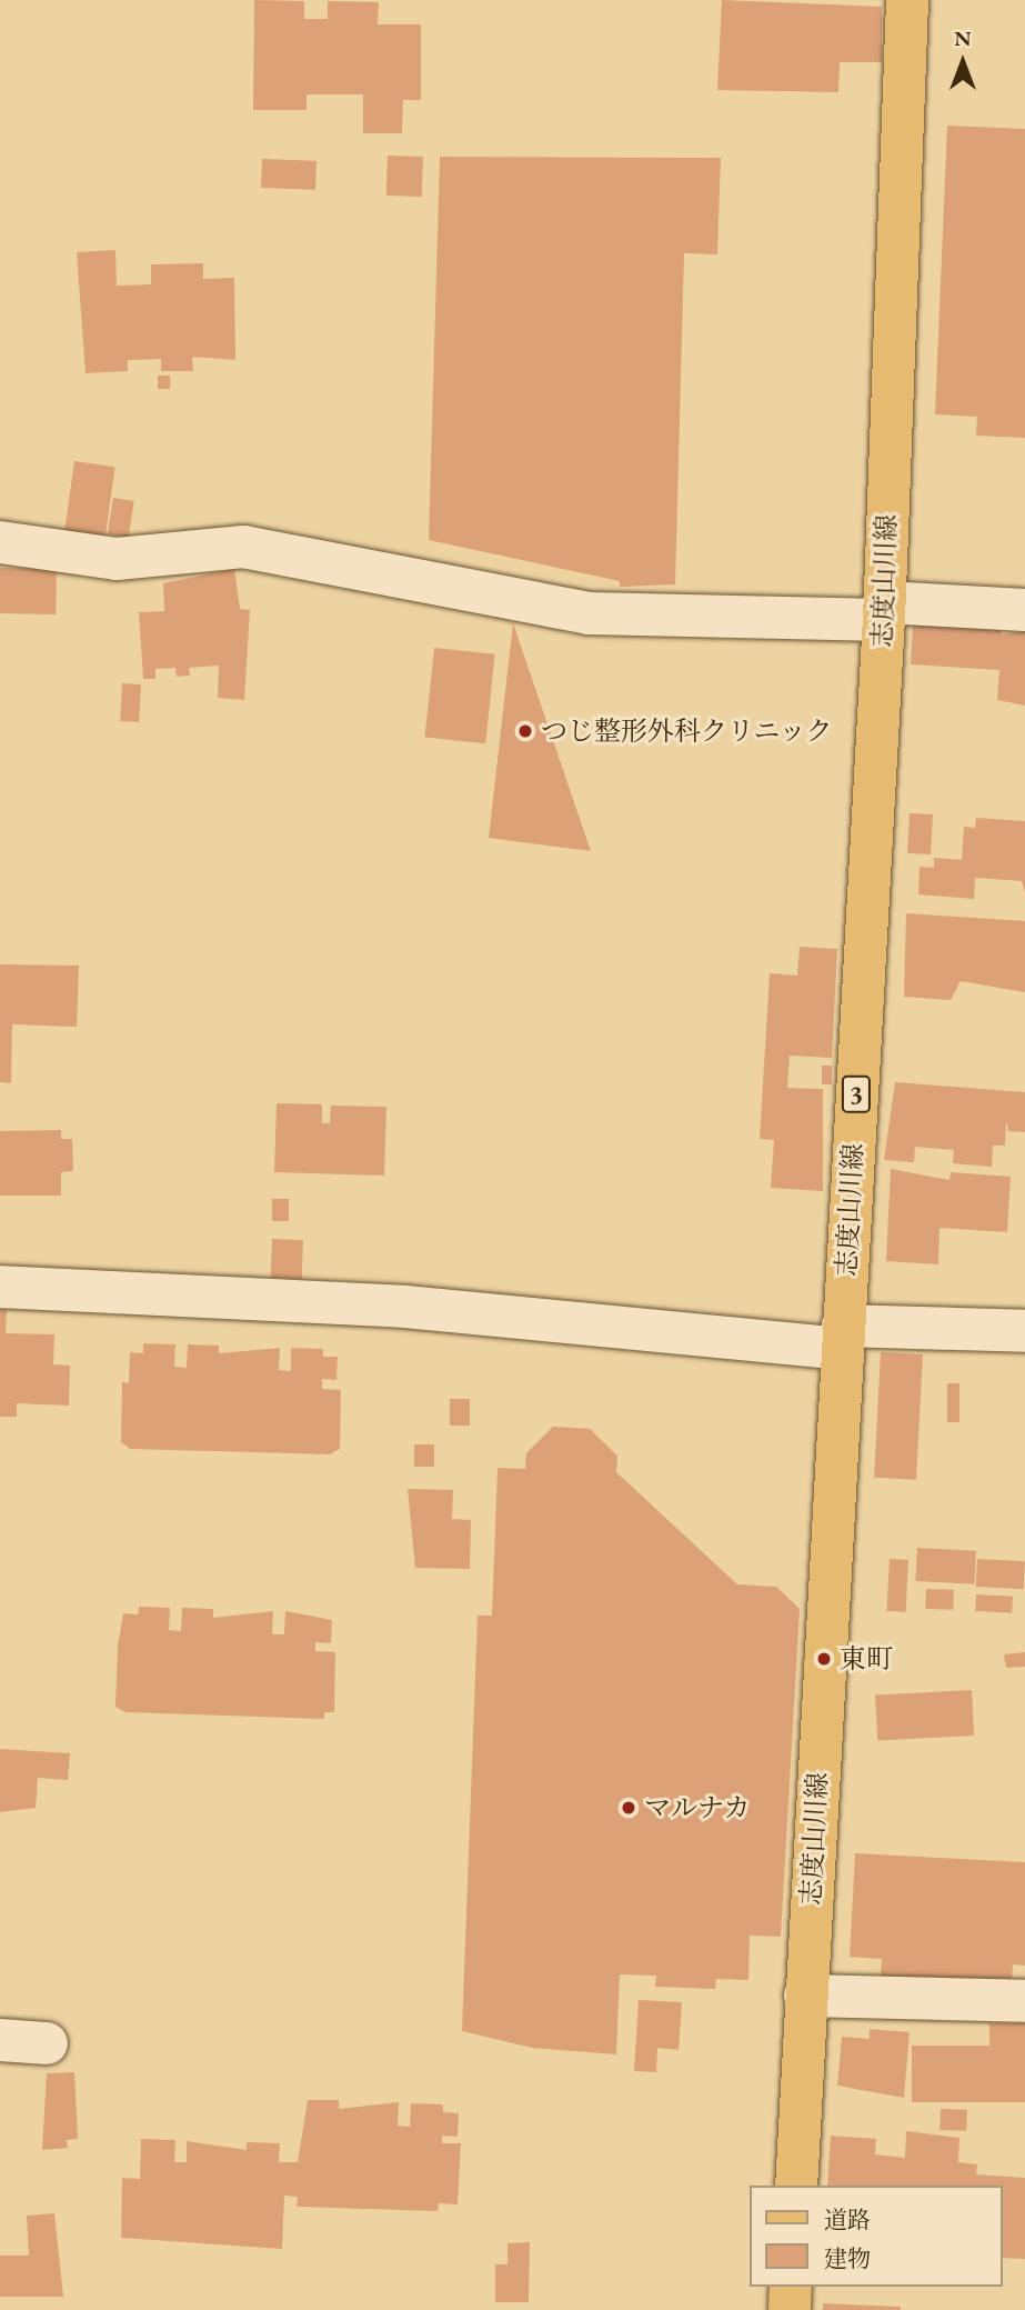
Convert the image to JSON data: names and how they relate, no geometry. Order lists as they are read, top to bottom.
{
  "streets": {
    "main road": ["志度山川線", "3"]
  },
  "places": ["つじ整形外科クリニック", "東町", "マルナカ"],
  "legend": ["道路", "建物"],
  "north": "top"
}
